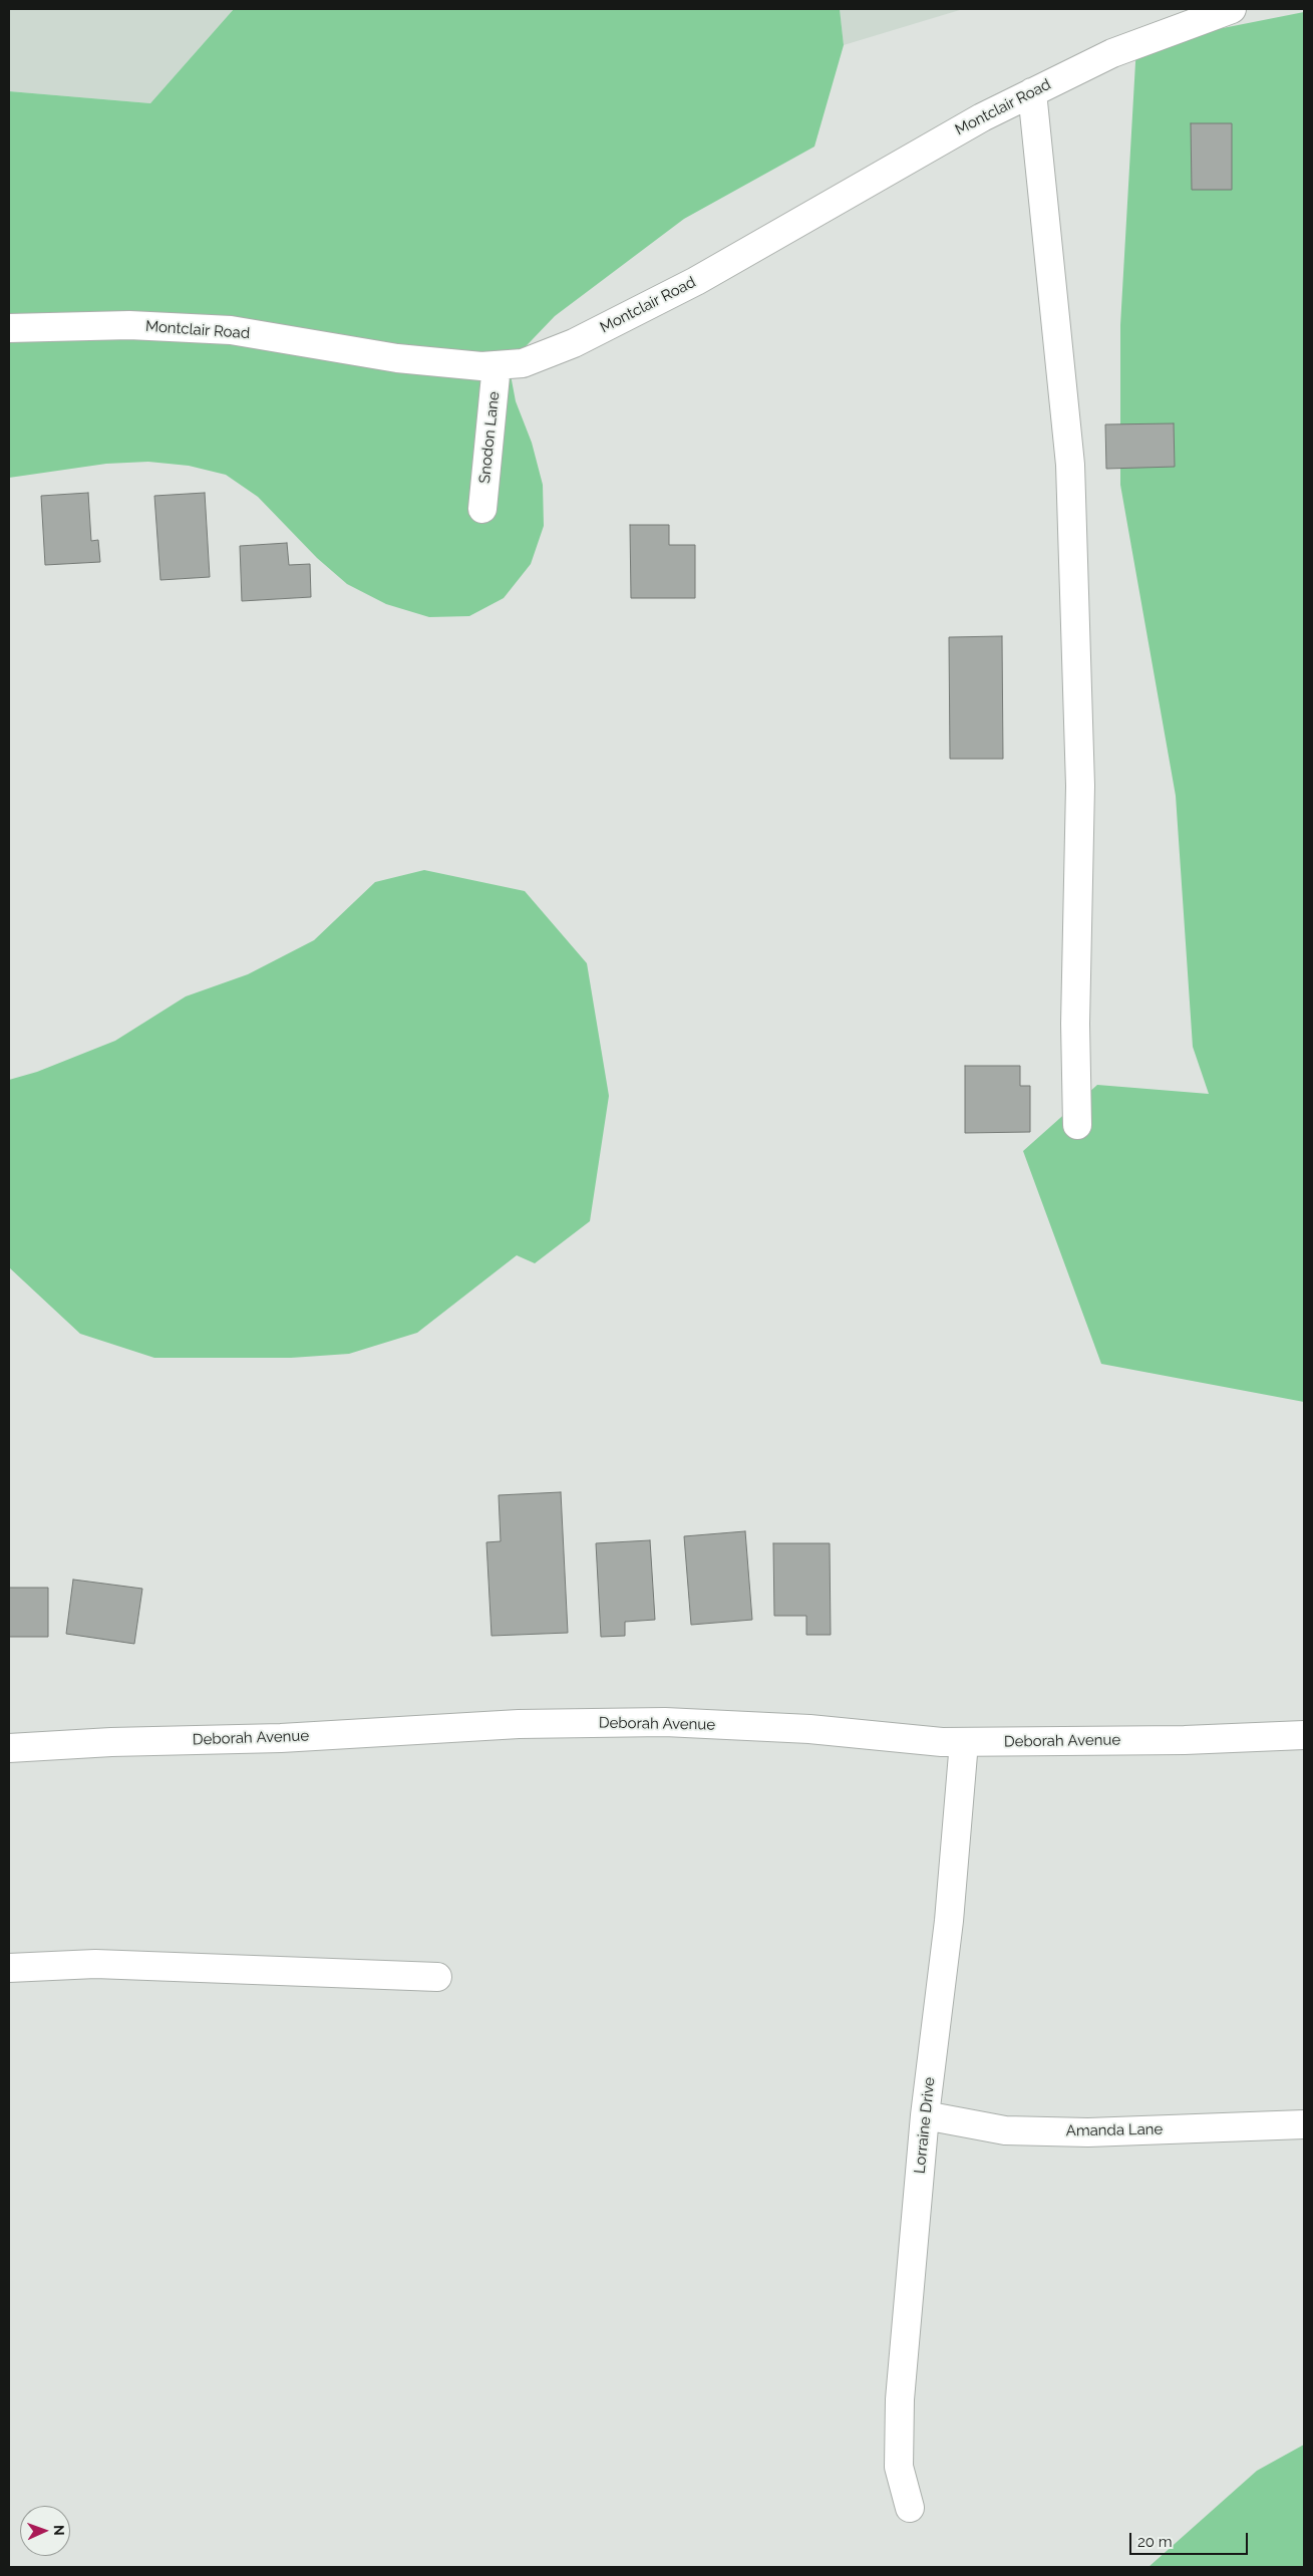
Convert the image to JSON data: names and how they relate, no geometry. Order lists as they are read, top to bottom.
{
  "streets": {
    "street": [
      "Montclair Road",
      "Snodon Lane",
      "Deborah Avenue",
      "Lorraine Drive",
      "Amanda Lane"
    ]
  },
  "crossings": [
    ["Montclair Road", "Snodon Lane"],
    ["Deborah Avenue", "Lorraine Drive"],
    ["Lorraine Drive", "Amanda Lane"]
  ],
  "scale_bar": "20 m",
  "north": "right"
}
